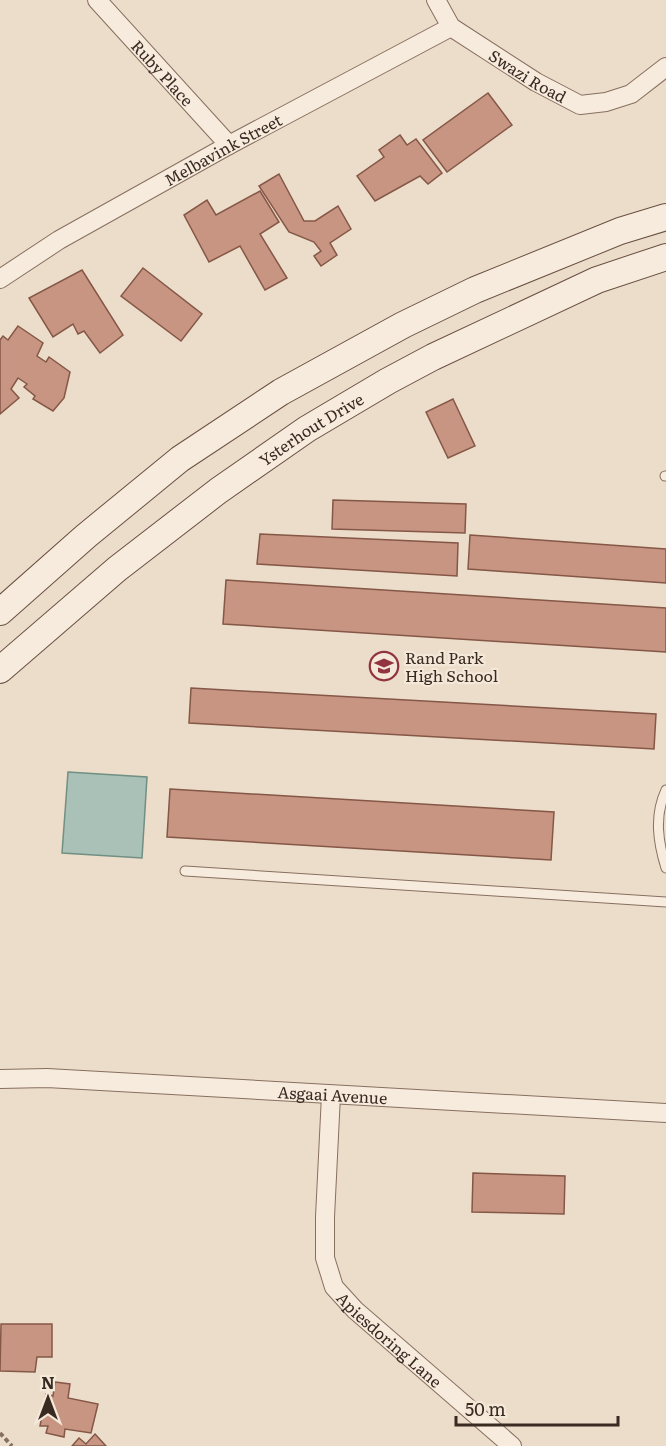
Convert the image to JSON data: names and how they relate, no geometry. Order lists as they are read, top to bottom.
{
  "streets": {
    "main road": ["Ysterhout Drive"],
    "street": [
      "Ruby Place",
      "Swazi Road",
      "Melbavink Street",
      "Asgaai Avenue",
      "Apiesdoring Lane"
    ]
  },
  "crossings": [
    ["Ruby Place", "Melbavink Street"],
    ["Swazi Road", "Melbavink Street"],
    ["Asgaai Avenue", "Apiesdoring Lane"]
  ],
  "places": {
    "school or university": ["Rand Park High School"]
  },
  "scale_bar": "50 m",
  "north": "top"
}
